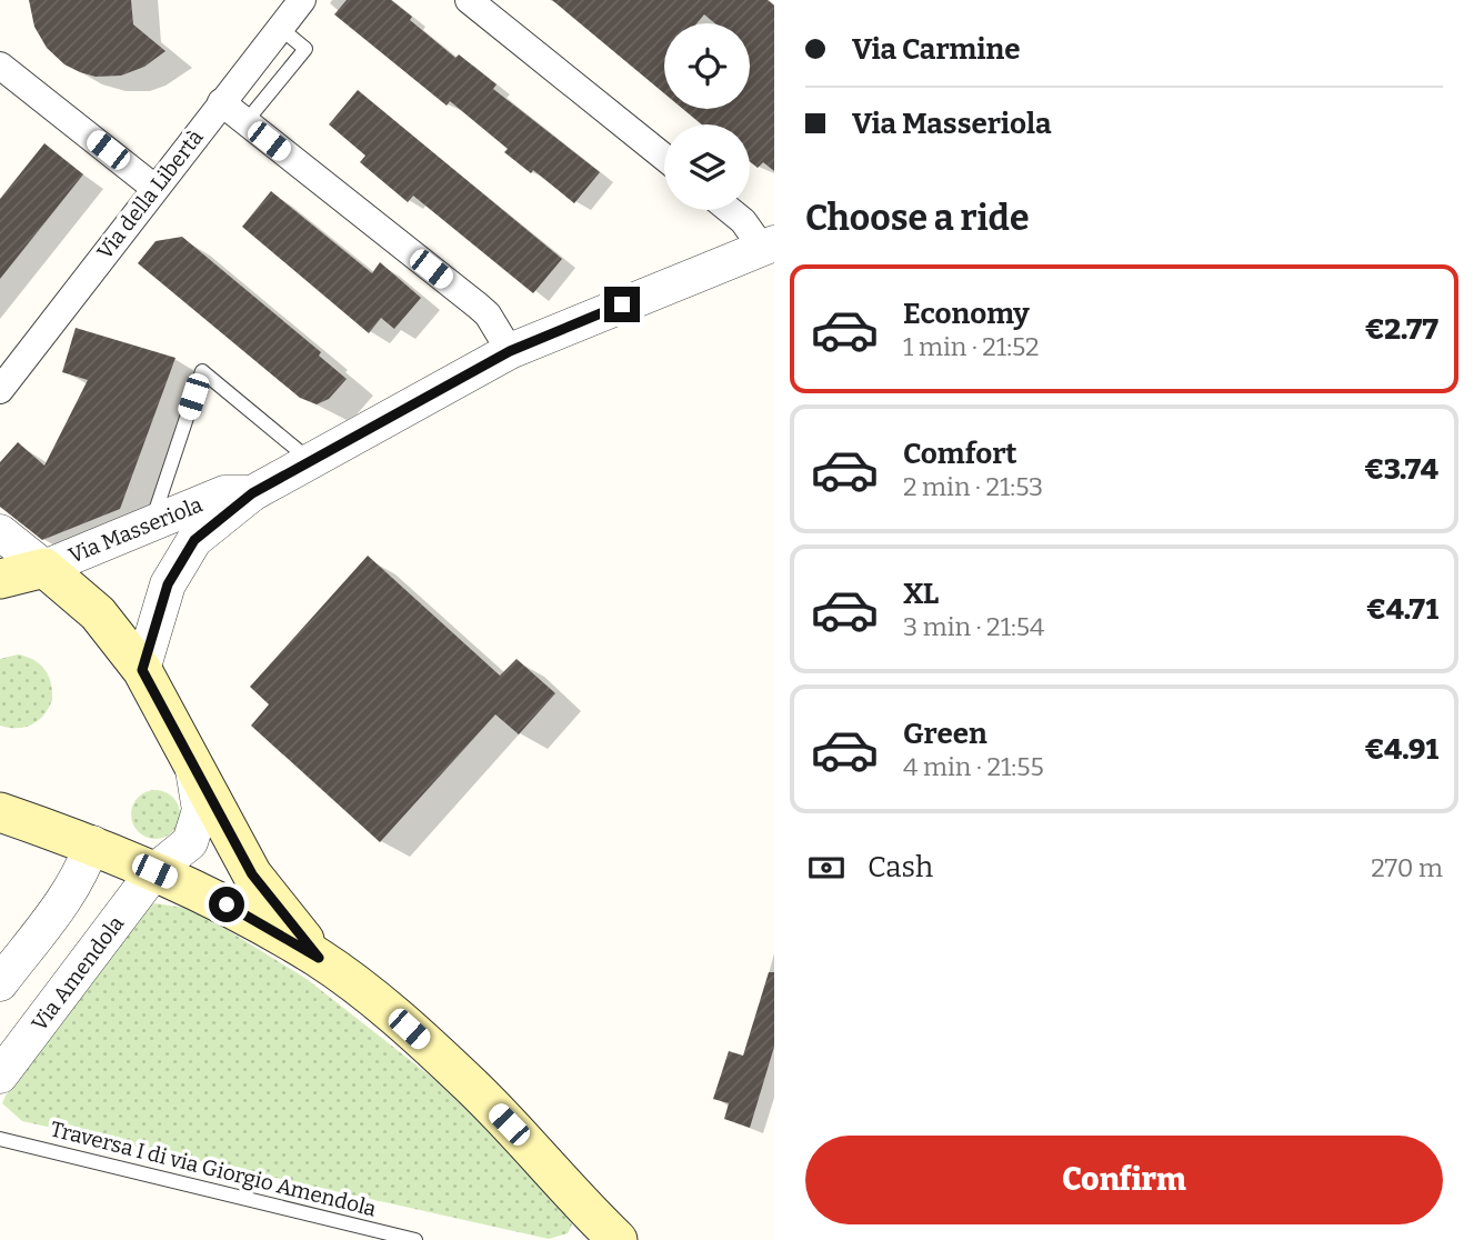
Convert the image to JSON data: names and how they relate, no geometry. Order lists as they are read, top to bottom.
{
  "streets": {
    "main road": ["Via Masseriola"],
    "street": ["Via della Libertà", "Via Amendola"],
    "lane": ["Traversa I di via Giorgio Amendola"]
  },
  "page": {
    "banner": ["Via Carmine", "Via Masseriola"],
    "heading": "Choose a ride",
    "list": [
      {
        "name": "Economy",
        "note": "1 min · 21:52",
        "value": "€2.77"
      },
      {
        "name": "Comfort",
        "note": "2 min · 21:53",
        "value": "€3.74"
      },
      {
        "name": "XL",
        "note": "3 min · 21:54",
        "value": "€4.71"
      },
      {
        "name": "Green",
        "note": "4 min · 21:55",
        "value": "€4.91"
      }
    ],
    "pay": ["Cash", "270 m"],
    "buttons": "Confirm"
  }
}
